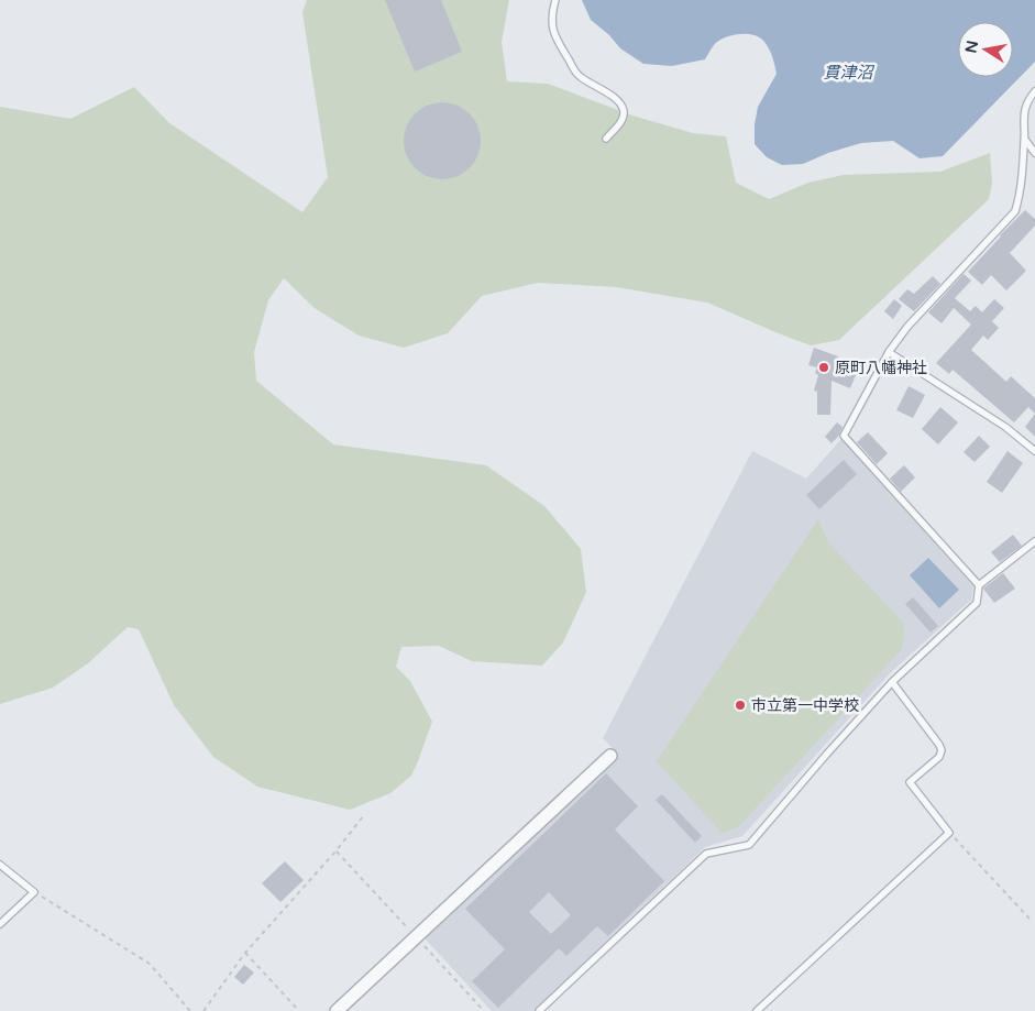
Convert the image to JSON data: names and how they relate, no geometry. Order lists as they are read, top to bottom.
{
  "water": ["貫津沼"],
  "places": ["原町八幡神社", "市立第一中学校"],
  "north": "left"
}
